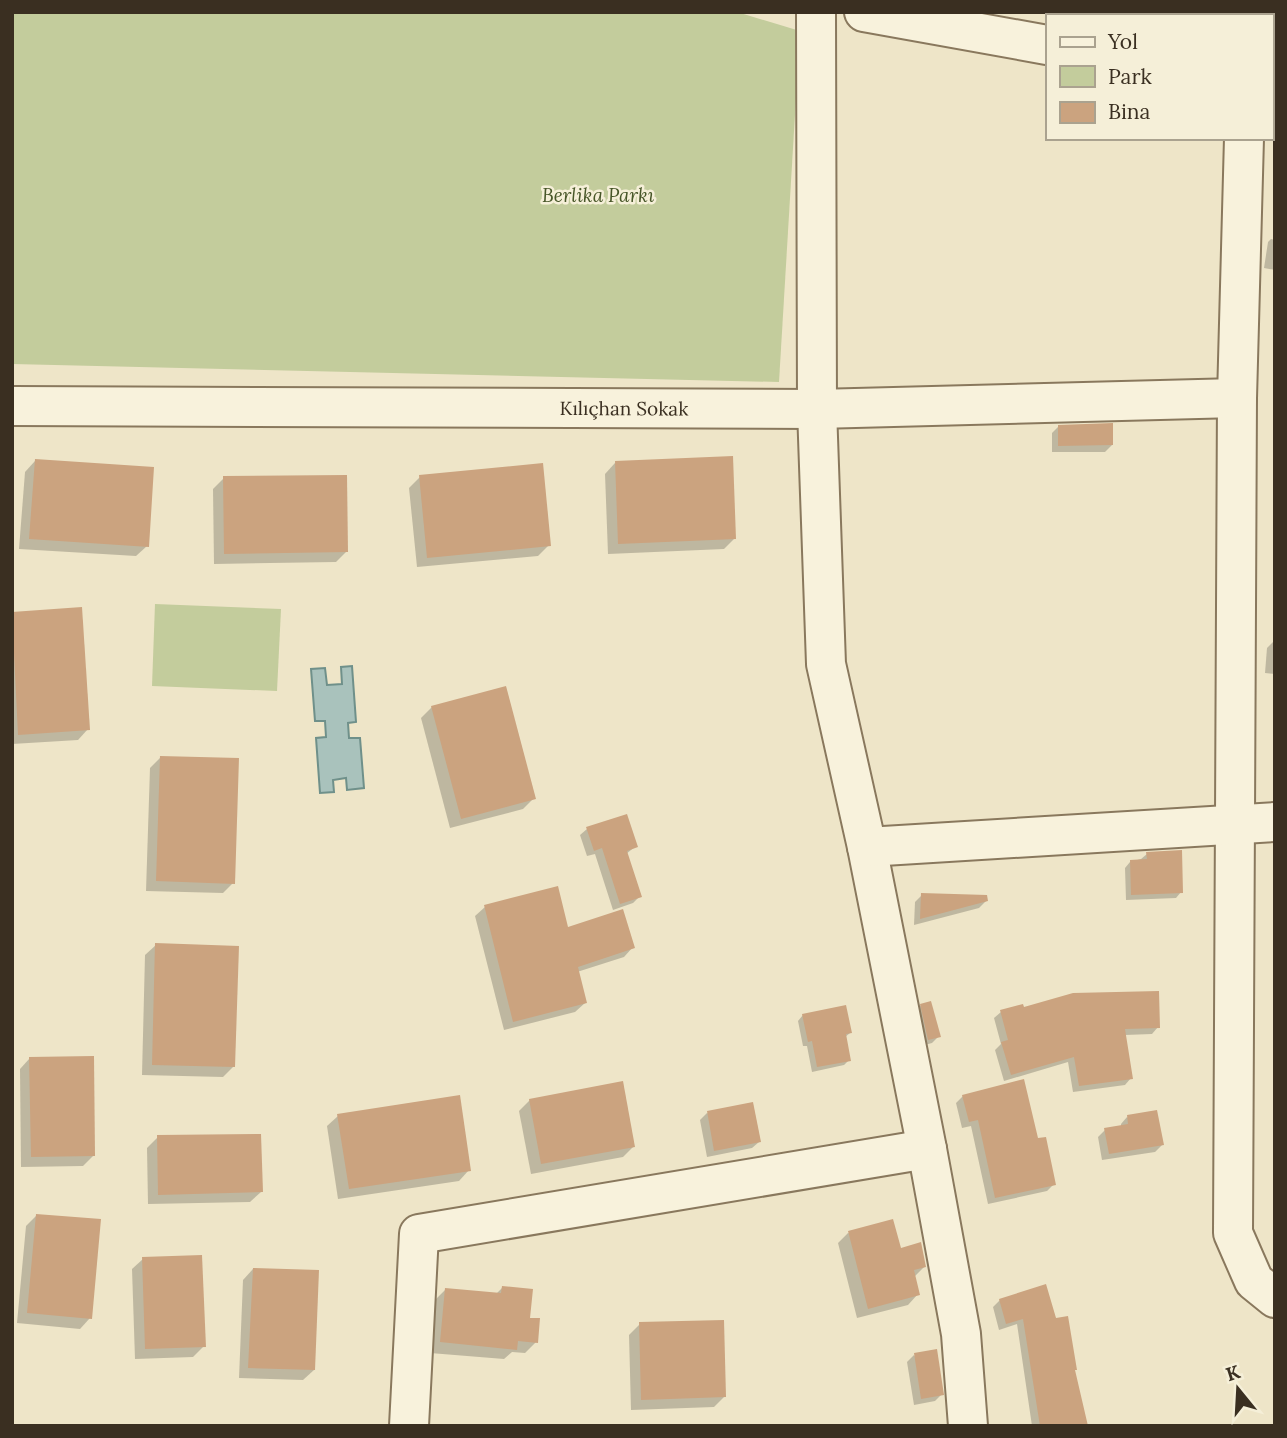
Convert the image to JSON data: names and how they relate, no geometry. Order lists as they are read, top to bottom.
{
  "streets": {
    "street": ["Kılıçhan Sokak"]
  },
  "parks": ["Berlika Parkı"],
  "legend": ["Yol", "Park", "Bina"],
  "north": "top"
}
